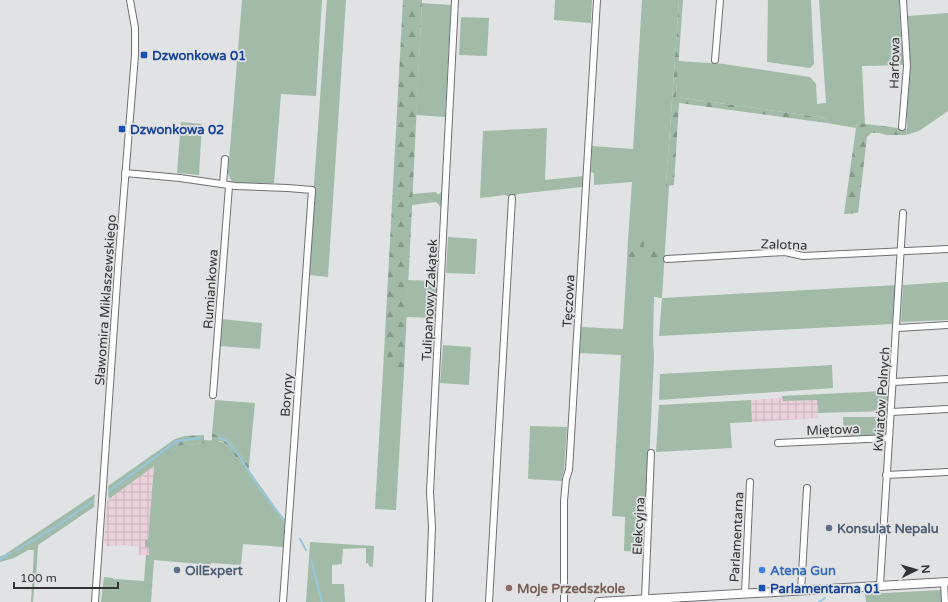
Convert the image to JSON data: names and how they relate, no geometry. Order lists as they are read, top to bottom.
{
  "streets": {
    "street": [
      "Harfowa",
      "Zalotna",
      "Rumiankowa",
      "Sławomira Miklaszewskiego",
      "Tulipanowy Zakątek",
      "Tęczowa",
      "Boryny",
      "Kwiatów Polnych",
      "Miętowa",
      "Elekcyjna",
      "Parlamentarna"
    ]
  },
  "crossings": [
    ["Zalotna", "Kwiatów Polnych"],
    ["Rumiankowa", "Boryny"],
    ["Kwiatów Polnych", "Miętowa"]
  ],
  "places": {
    "transit": ["Dzwonkowa 01", "Dzwonkowa 02", "Parlamentarna 01"],
    "other": [
      "Konsulat Nepalu",
      "OilExpert",
      "Atena Gun",
      "Moje Przedszkole"
    ]
  },
  "scale_bar": "100 m",
  "north": "right"
}
